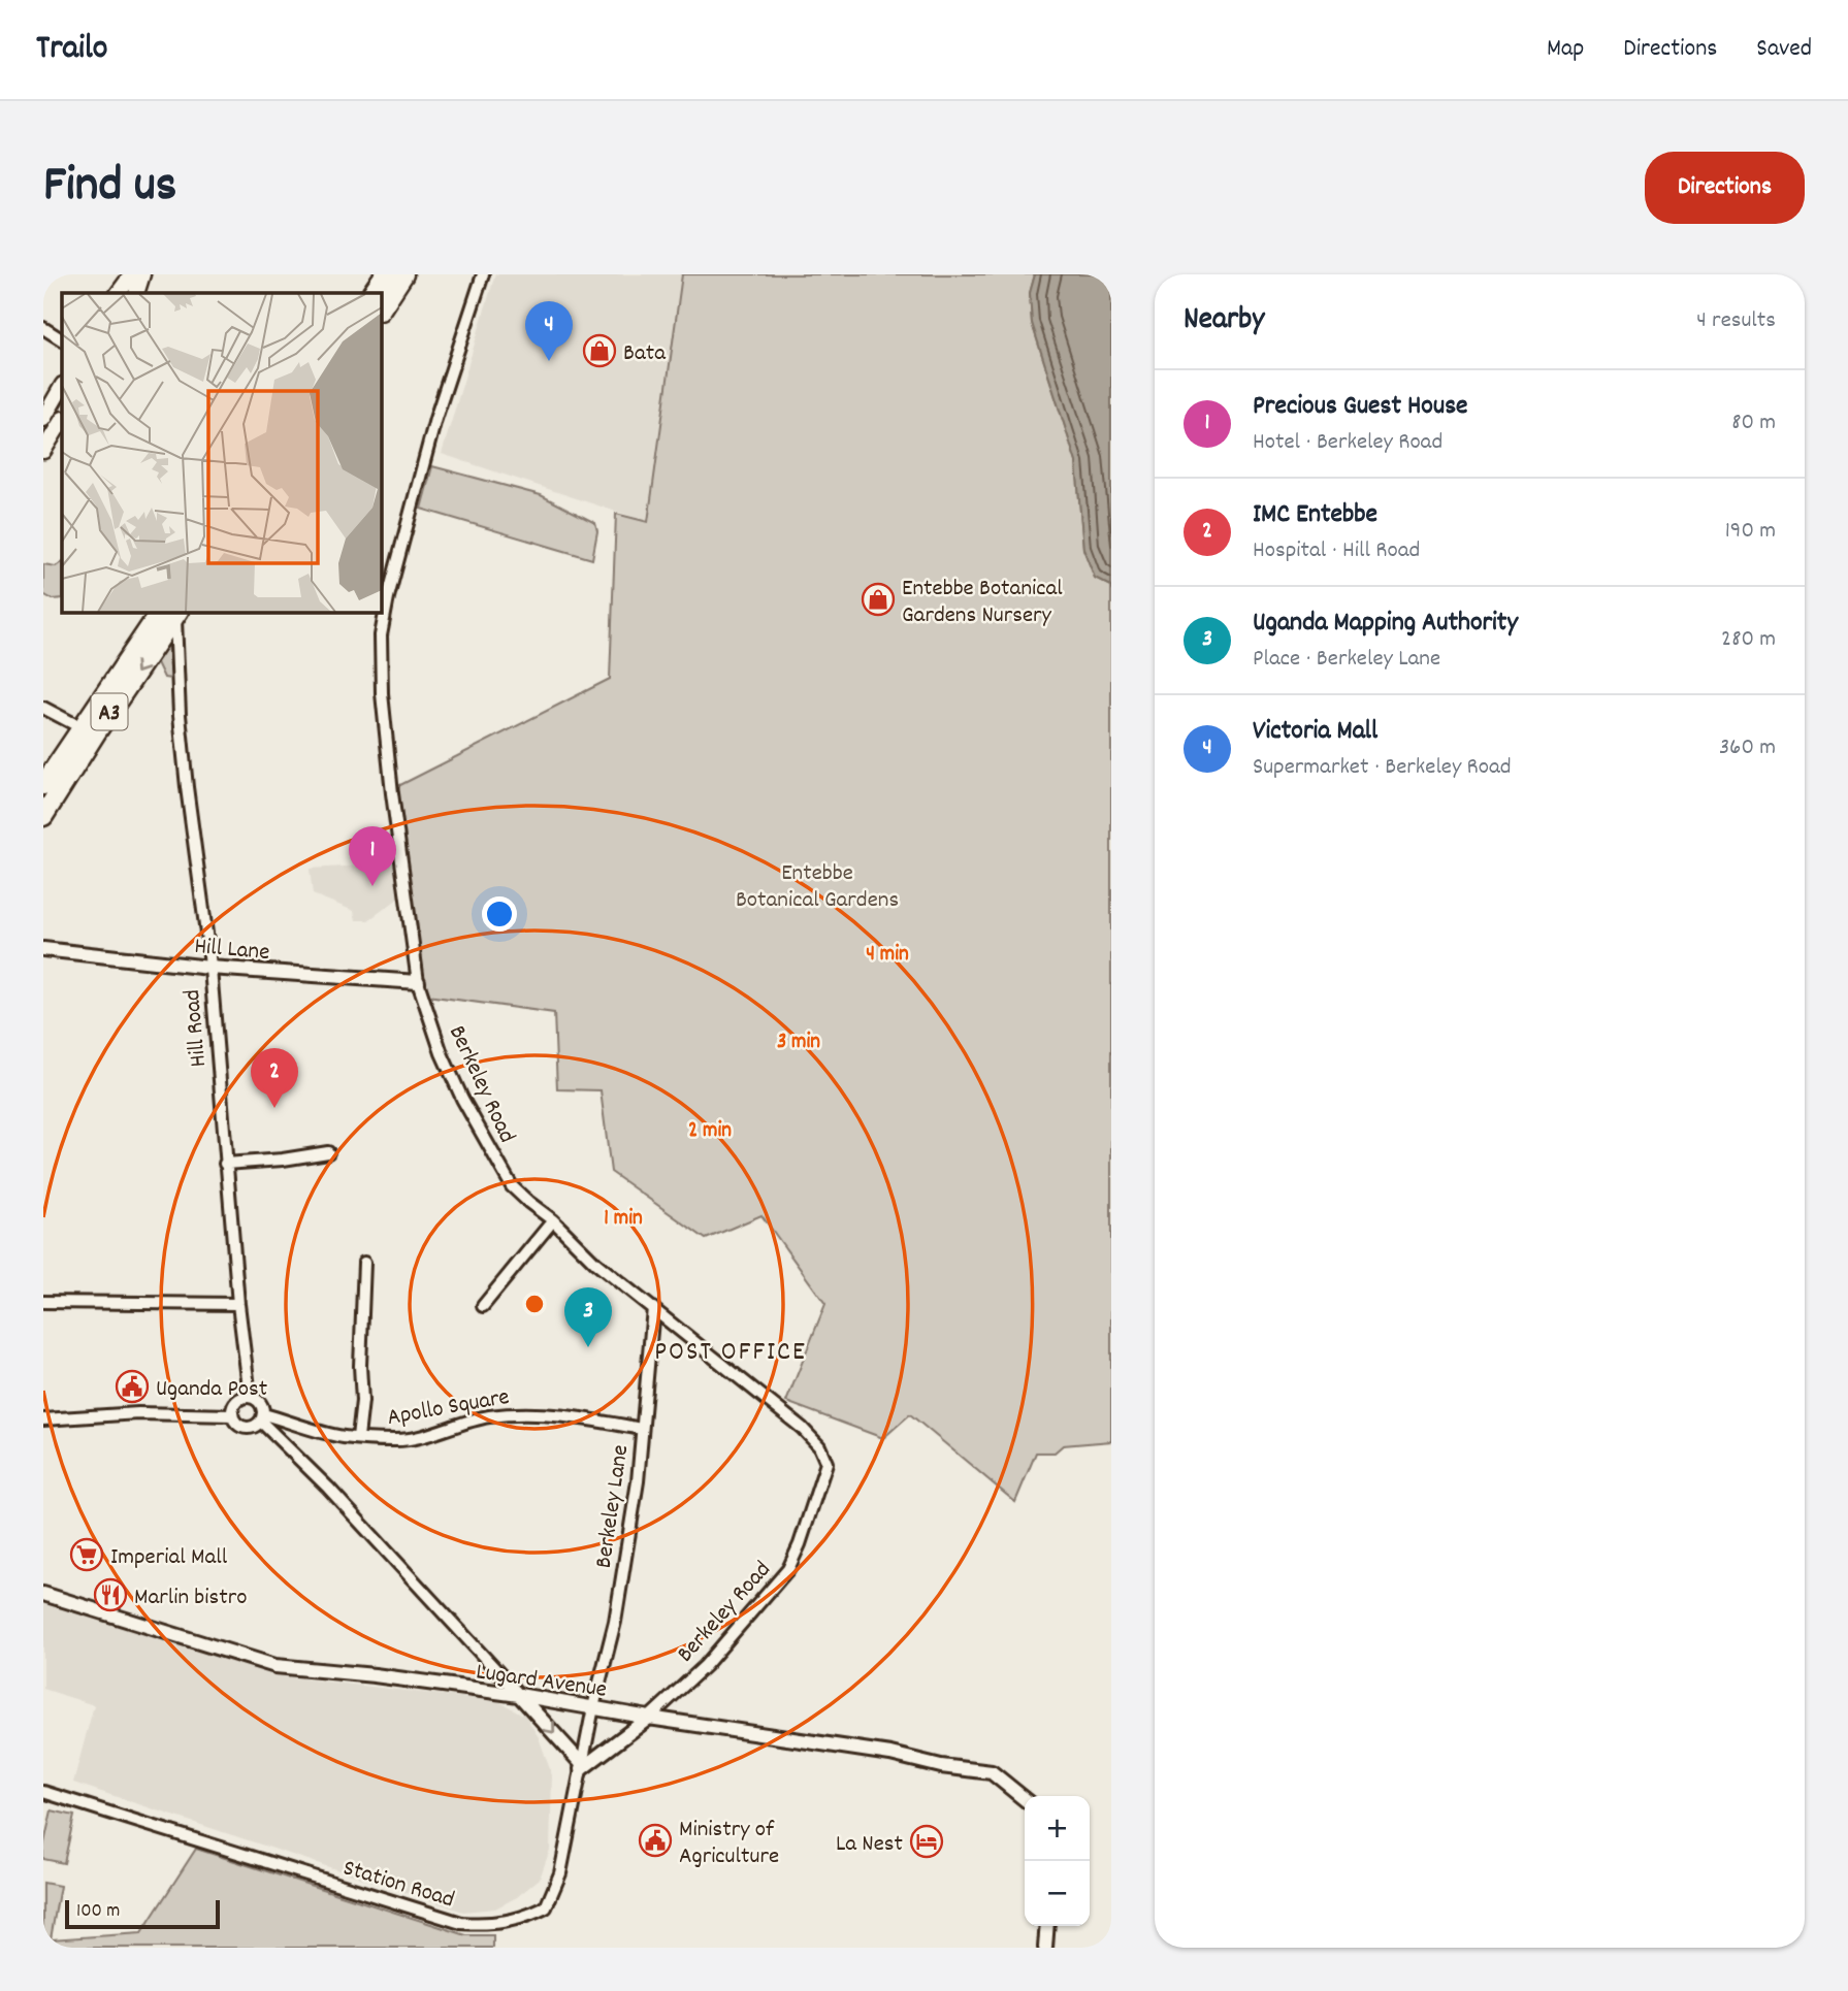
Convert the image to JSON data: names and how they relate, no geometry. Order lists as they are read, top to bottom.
{
  "streets": {
    "highway": ["A3"],
    "street": [
      "Hill Lane",
      "Hill Road",
      "Berkeley Road",
      "Apollo Square",
      "Berkeley Lane",
      "Lugard Avenue",
      "Station Road"
    ]
  },
  "crossings": [
    ["A3", "Hill Road"],
    ["Hill Lane", "Hill Road"],
    ["Hill Lane", "Berkeley Road"],
    ["Hill Road", "Apollo Square"],
    ["Berkeley Road", "Berkeley Lane"],
    ["Berkeley Road", "Lugard Avenue"],
    ["Apollo Square", "Berkeley Lane"],
    ["Berkeley Lane", "Lugard Avenue"],
    ["Berkeley Lane", "Station Road"],
    ["Lugard Avenue", "Station Road"]
  ],
  "districts": ["POST OFFICE"],
  "parks": ["Entebbe Botanical Gardens"],
  "places": {
    "shop": ["Bata", "Entebbe Botanical Gardens Nursery"],
    "public building": ["Uganda Post", "Ministry of Agriculture"],
    "supermarket": ["Imperial Mall"],
    "restaurant": ["Marlin bistro"],
    "hotel": ["La Nest"]
  },
  "scale_bar": "100 m",
  "page": {
    "header": "Trailo",
    "nav": ["Map", "Directions", "Saved"],
    "title": "Find us",
    "buttons": "Directions",
    "heading": ["Nearby", "4 results"],
    "pins": [
      "4",
      "1",
      "2",
      "3"
    ],
    "list": [
      {
        "mark": "1",
        "name": "Precious Guest House",
        "note": "Hotel · Berkeley Road",
        "value": "80 m"
      },
      {
        "mark": "2",
        "name": "IMC Entebbe",
        "note": "Hospital · Hill Road",
        "value": "190 m"
      },
      {
        "mark": "3",
        "name": "Uganda Mapping Authority",
        "note": "Place · Berkeley Lane",
        "value": "280 m"
      },
      {
        "mark": "4",
        "name": "Victoria Mall",
        "note": "Supermarket · Berkeley Road",
        "value": "360 m"
      }
    ],
    "map_buttons": ["+", "−"],
    "scale": "100 m"
  },
  "rings": [
    "4 min",
    "3 min",
    "2 min",
    "1 min"
  ]
}
